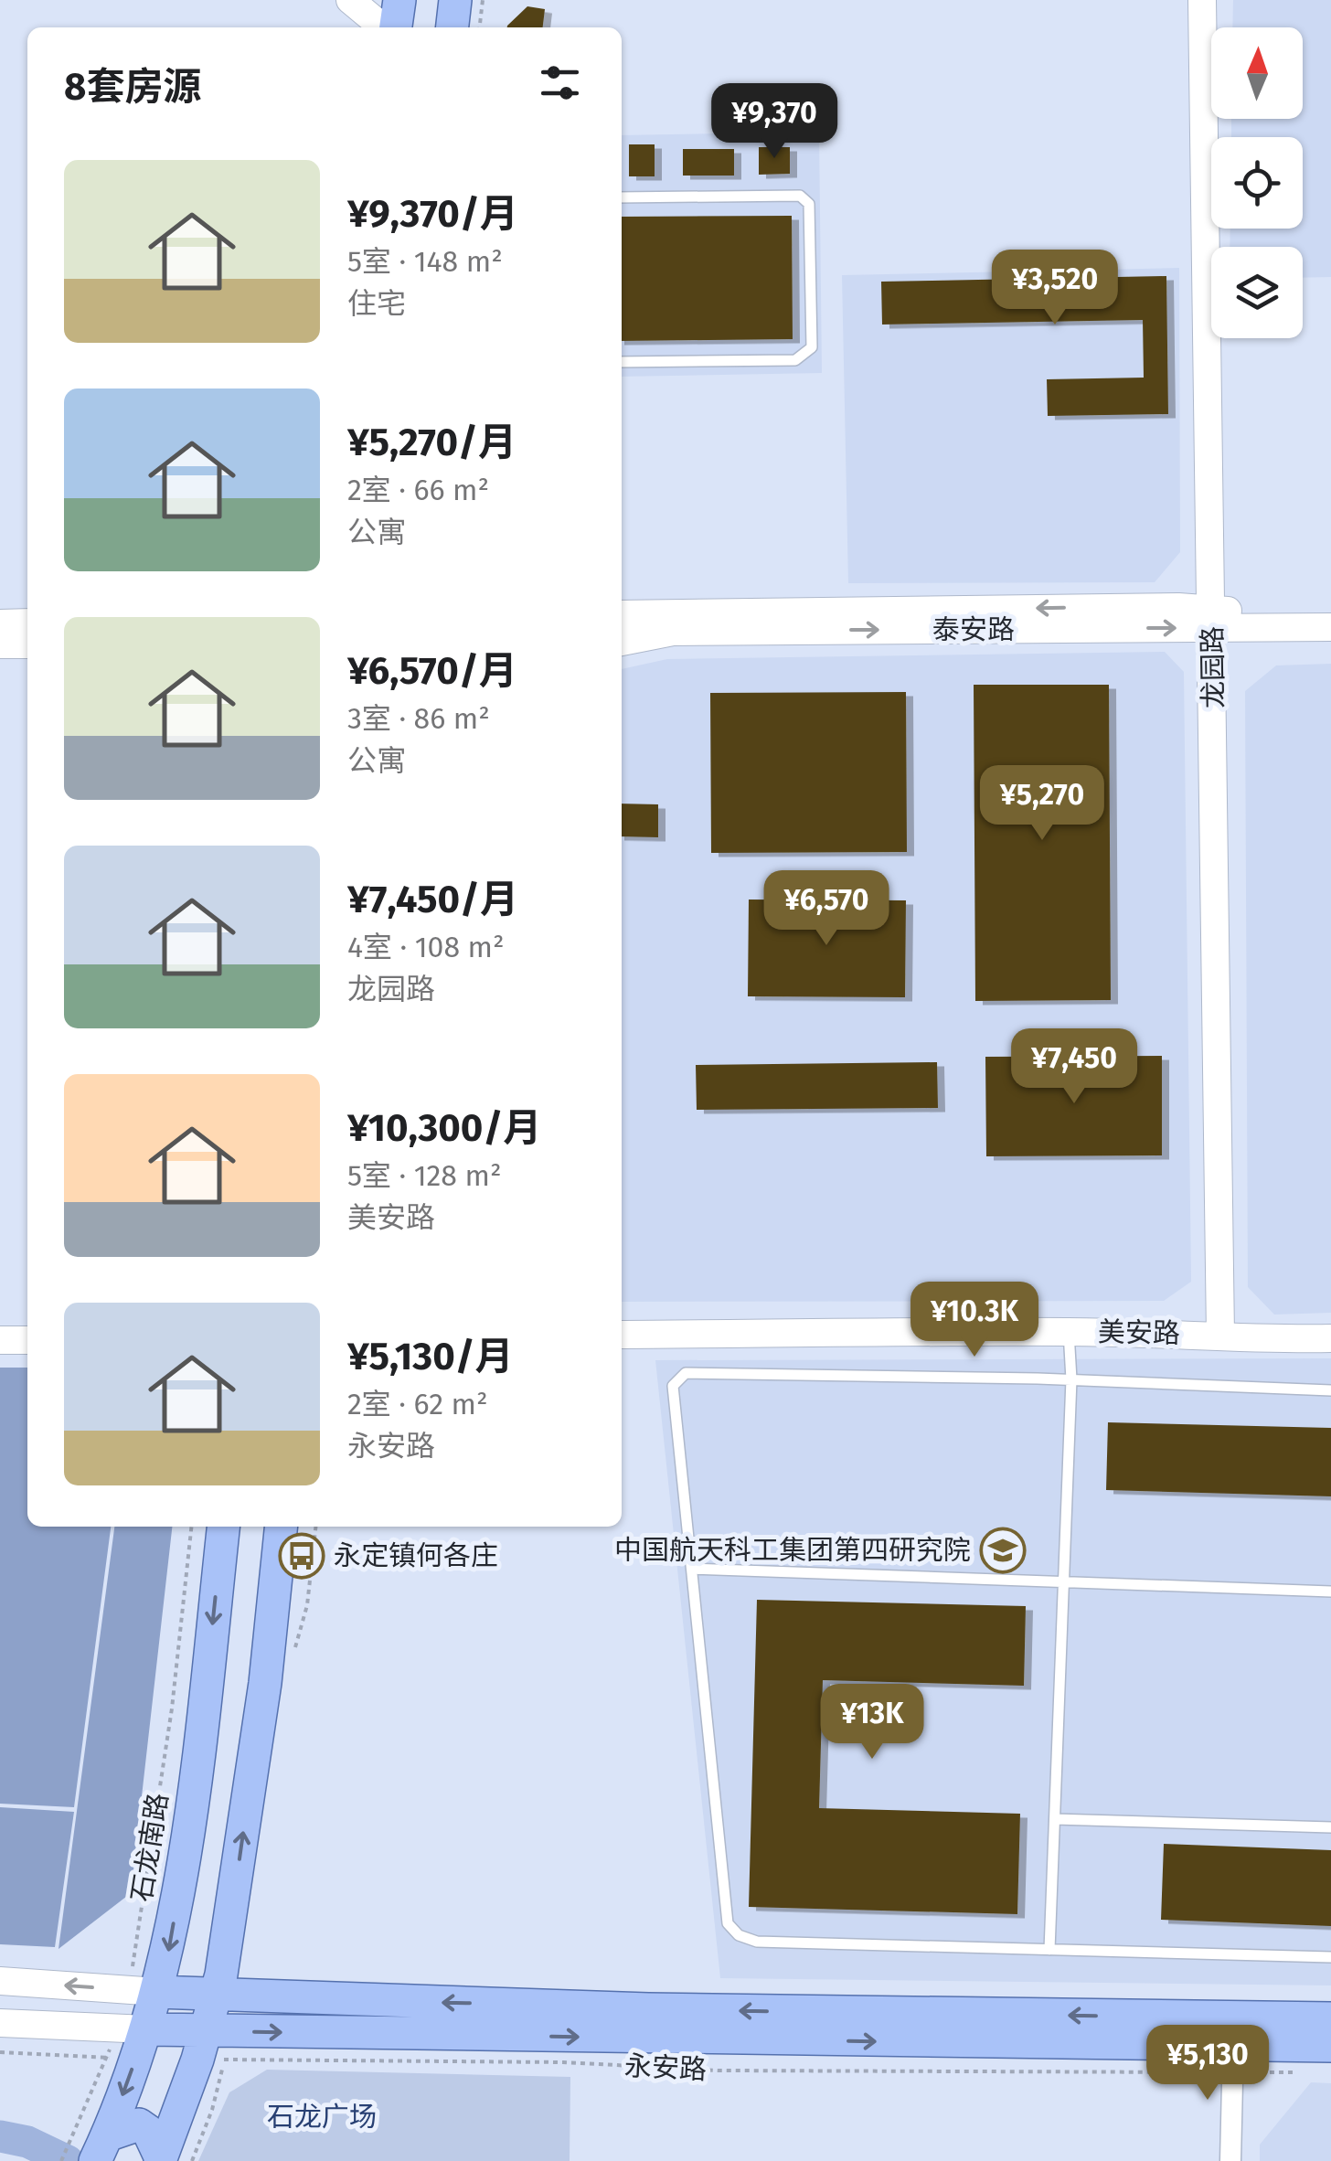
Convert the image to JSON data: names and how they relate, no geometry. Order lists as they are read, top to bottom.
{
  "streets": {
    "main road": ["石龙南路", "永安路"],
    "street": ["泰安路", "龙园路", "美安路"]
  },
  "crossings": [
    ["泰安路", "龙园路"],
    ["龙园路", "美安路"],
    ["石龙南路", "永安路"]
  ],
  "parks": ["石龙广场"],
  "places": {
    "school or university": ["中国航天科工集团第四研究院"],
    "bus stop": ["永定镇何各庄"]
  },
  "north": "top",
  "page": {
    "heading": "8套房源",
    "price": [
      "¥9,370",
      "¥3,520",
      "¥5,270",
      "¥6,570",
      "¥7,450",
      "¥10.3K",
      "¥13K",
      "¥5,130"
    ],
    "list": [
      {
        "name": "¥9,370/月",
        "note": "5室 · 148 m² · 住宅"
      },
      {
        "name": "¥5,270/月",
        "note": "2室 · 66 m² · 公寓"
      },
      {
        "name": "¥6,570/月",
        "note": "3室 · 86 m² · 公寓"
      },
      {
        "name": "¥7,450/月",
        "note": "4室 · 108 m² · 龙园路"
      },
      {
        "name": "¥10,300/月",
        "note": "5室 · 128 m² · 美安路"
      },
      {
        "name": "¥5,130/月",
        "note": "2室 · 62 m² · 永安路"
      }
    ]
  }
}
